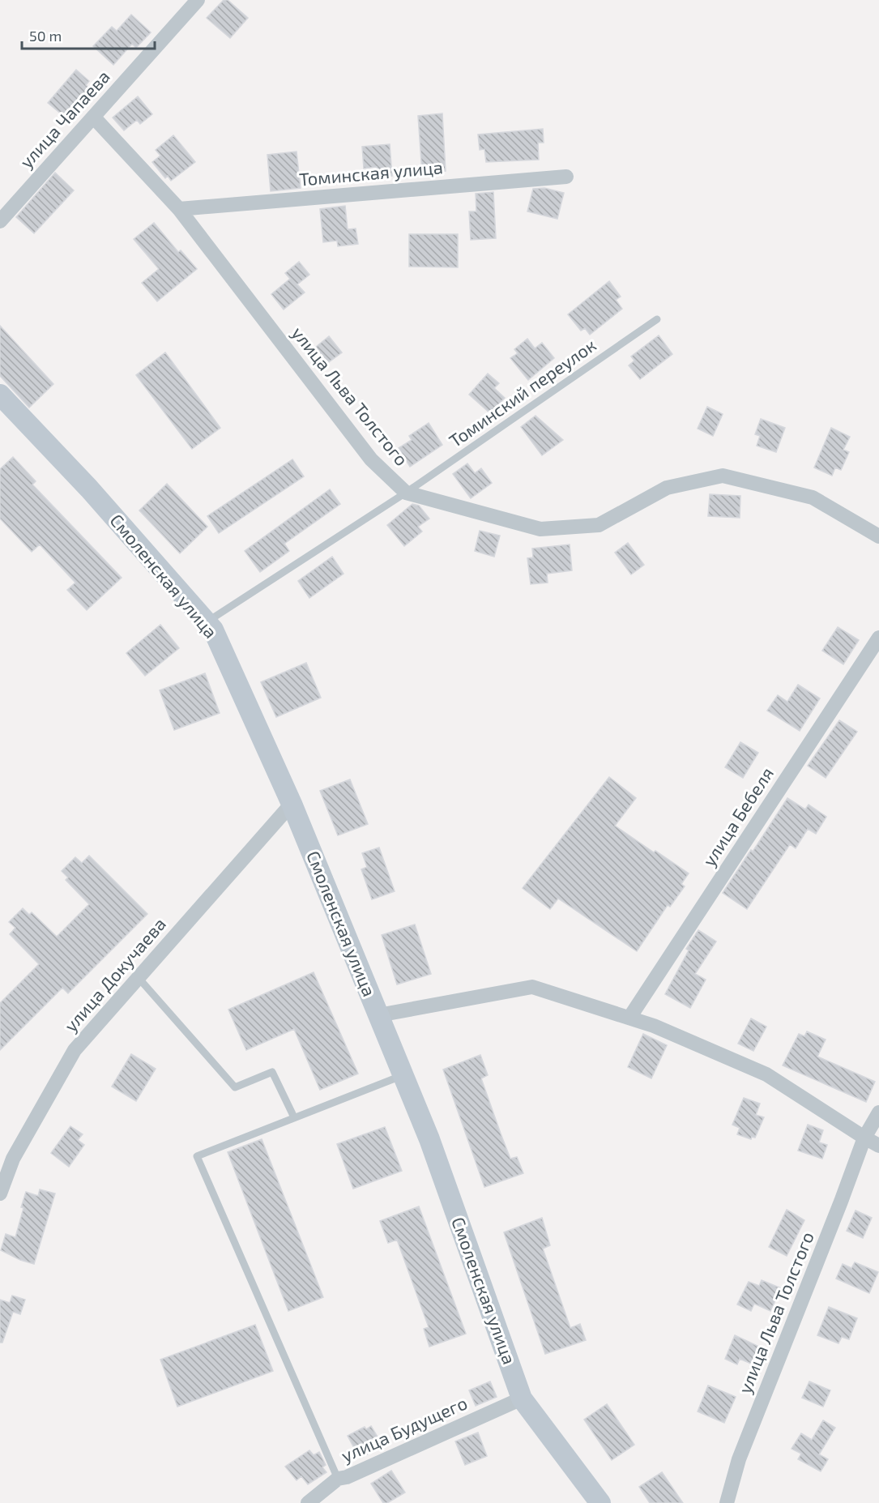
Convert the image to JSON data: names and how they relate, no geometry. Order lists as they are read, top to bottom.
{
  "streets": {
    "main road": ["Смоленская улица"],
    "street": [
      "улица Чапаева",
      "Томинская улица",
      "улица Льва Толстого",
      "улица Бебеля",
      "улица Докучаева",
      "улица Будущего"
    ],
    "lane": ["Томинский переулок"]
  },
  "crossings": [
    ["улица Чапаева", "улица Льва Толстого"],
    ["Томинская улица", "улица Льва Толстого"],
    ["Томинский переулок", "улица Льва Толстого"],
    ["Томинский переулок", "Смоленская улица"],
    ["Смоленская улица", "улица Докучаева"],
    ["Смоленская улица", "улица Будущего"]
  ],
  "scale_bar": "50 m"
}
